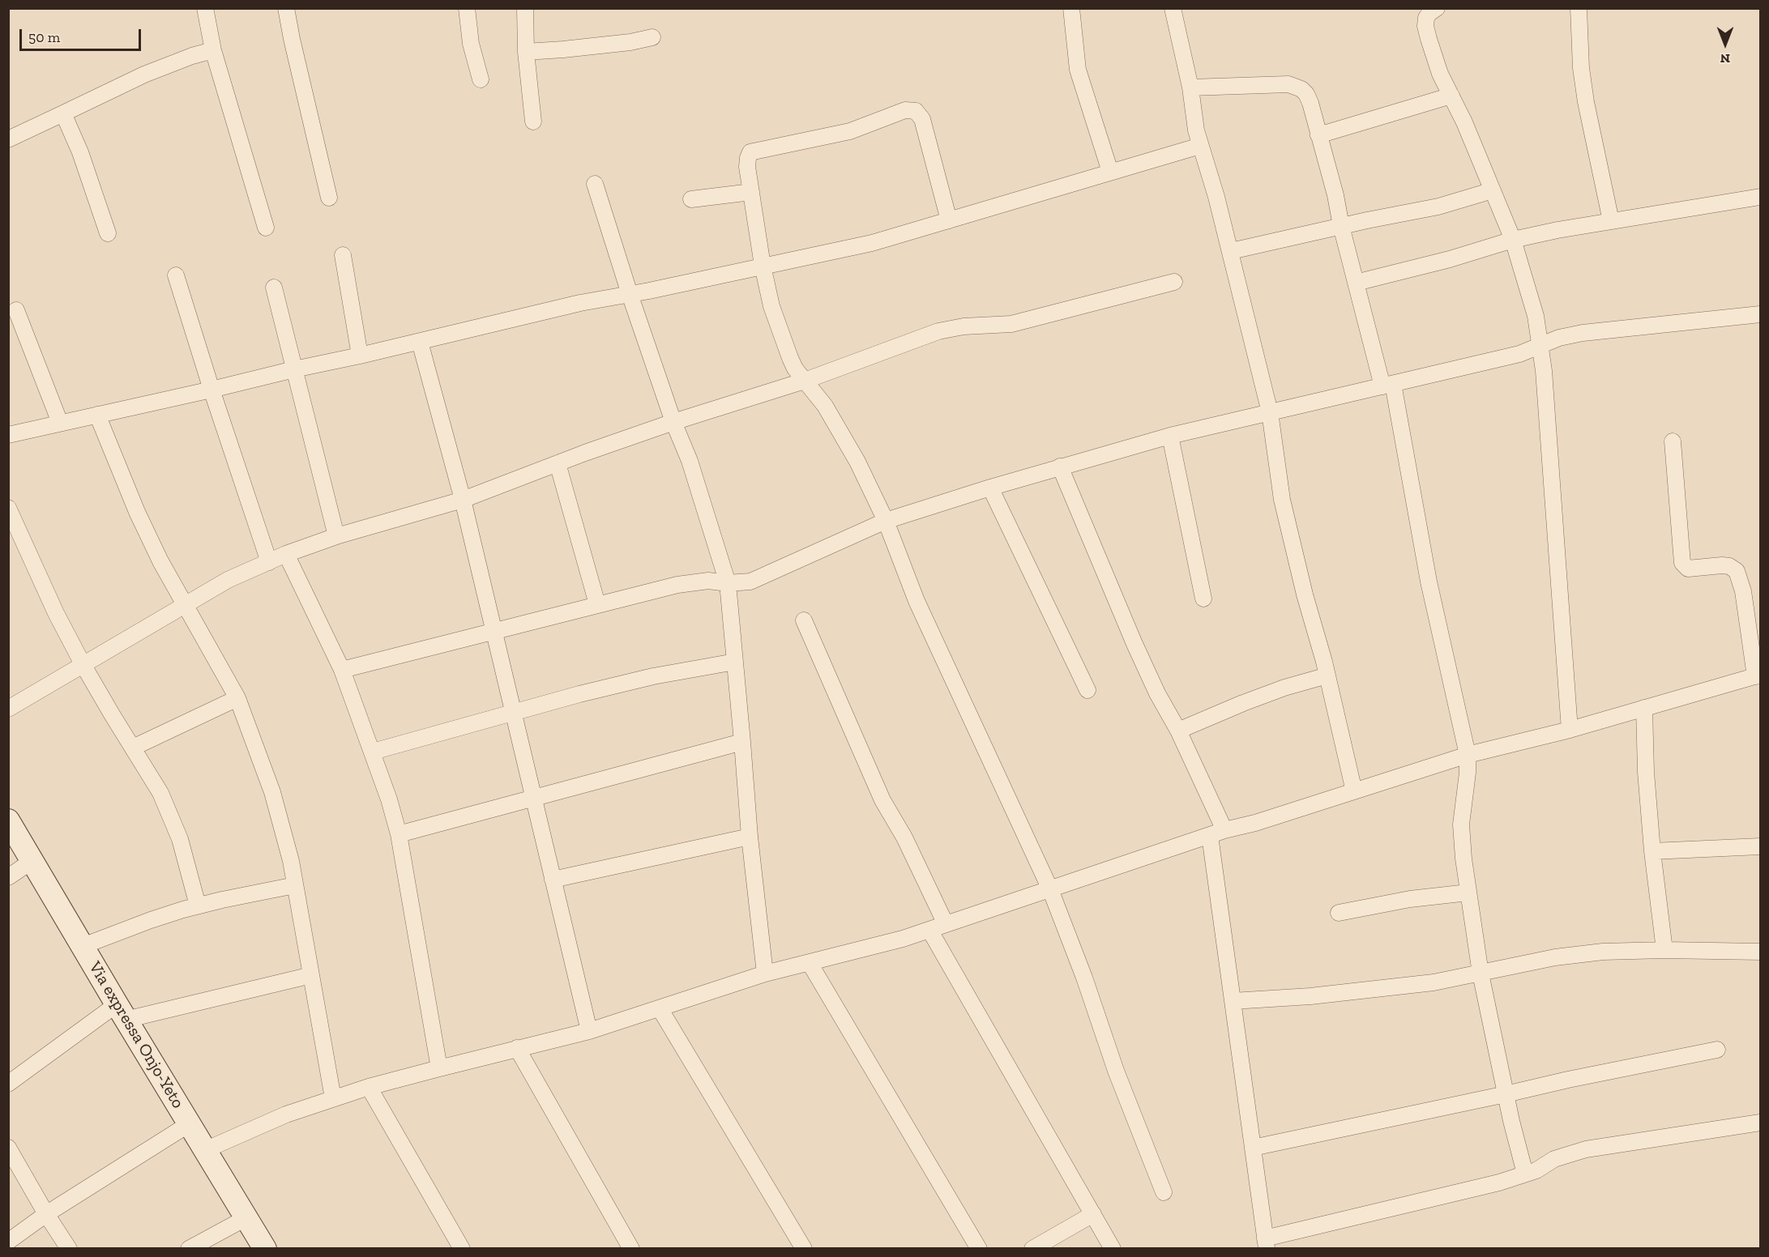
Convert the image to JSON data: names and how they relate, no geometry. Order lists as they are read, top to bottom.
{
  "streets": {
    "main road": ["Via expressa Onjo-Yeto"]
  },
  "scale_bar": "50 m",
  "north": "bottom"
}
